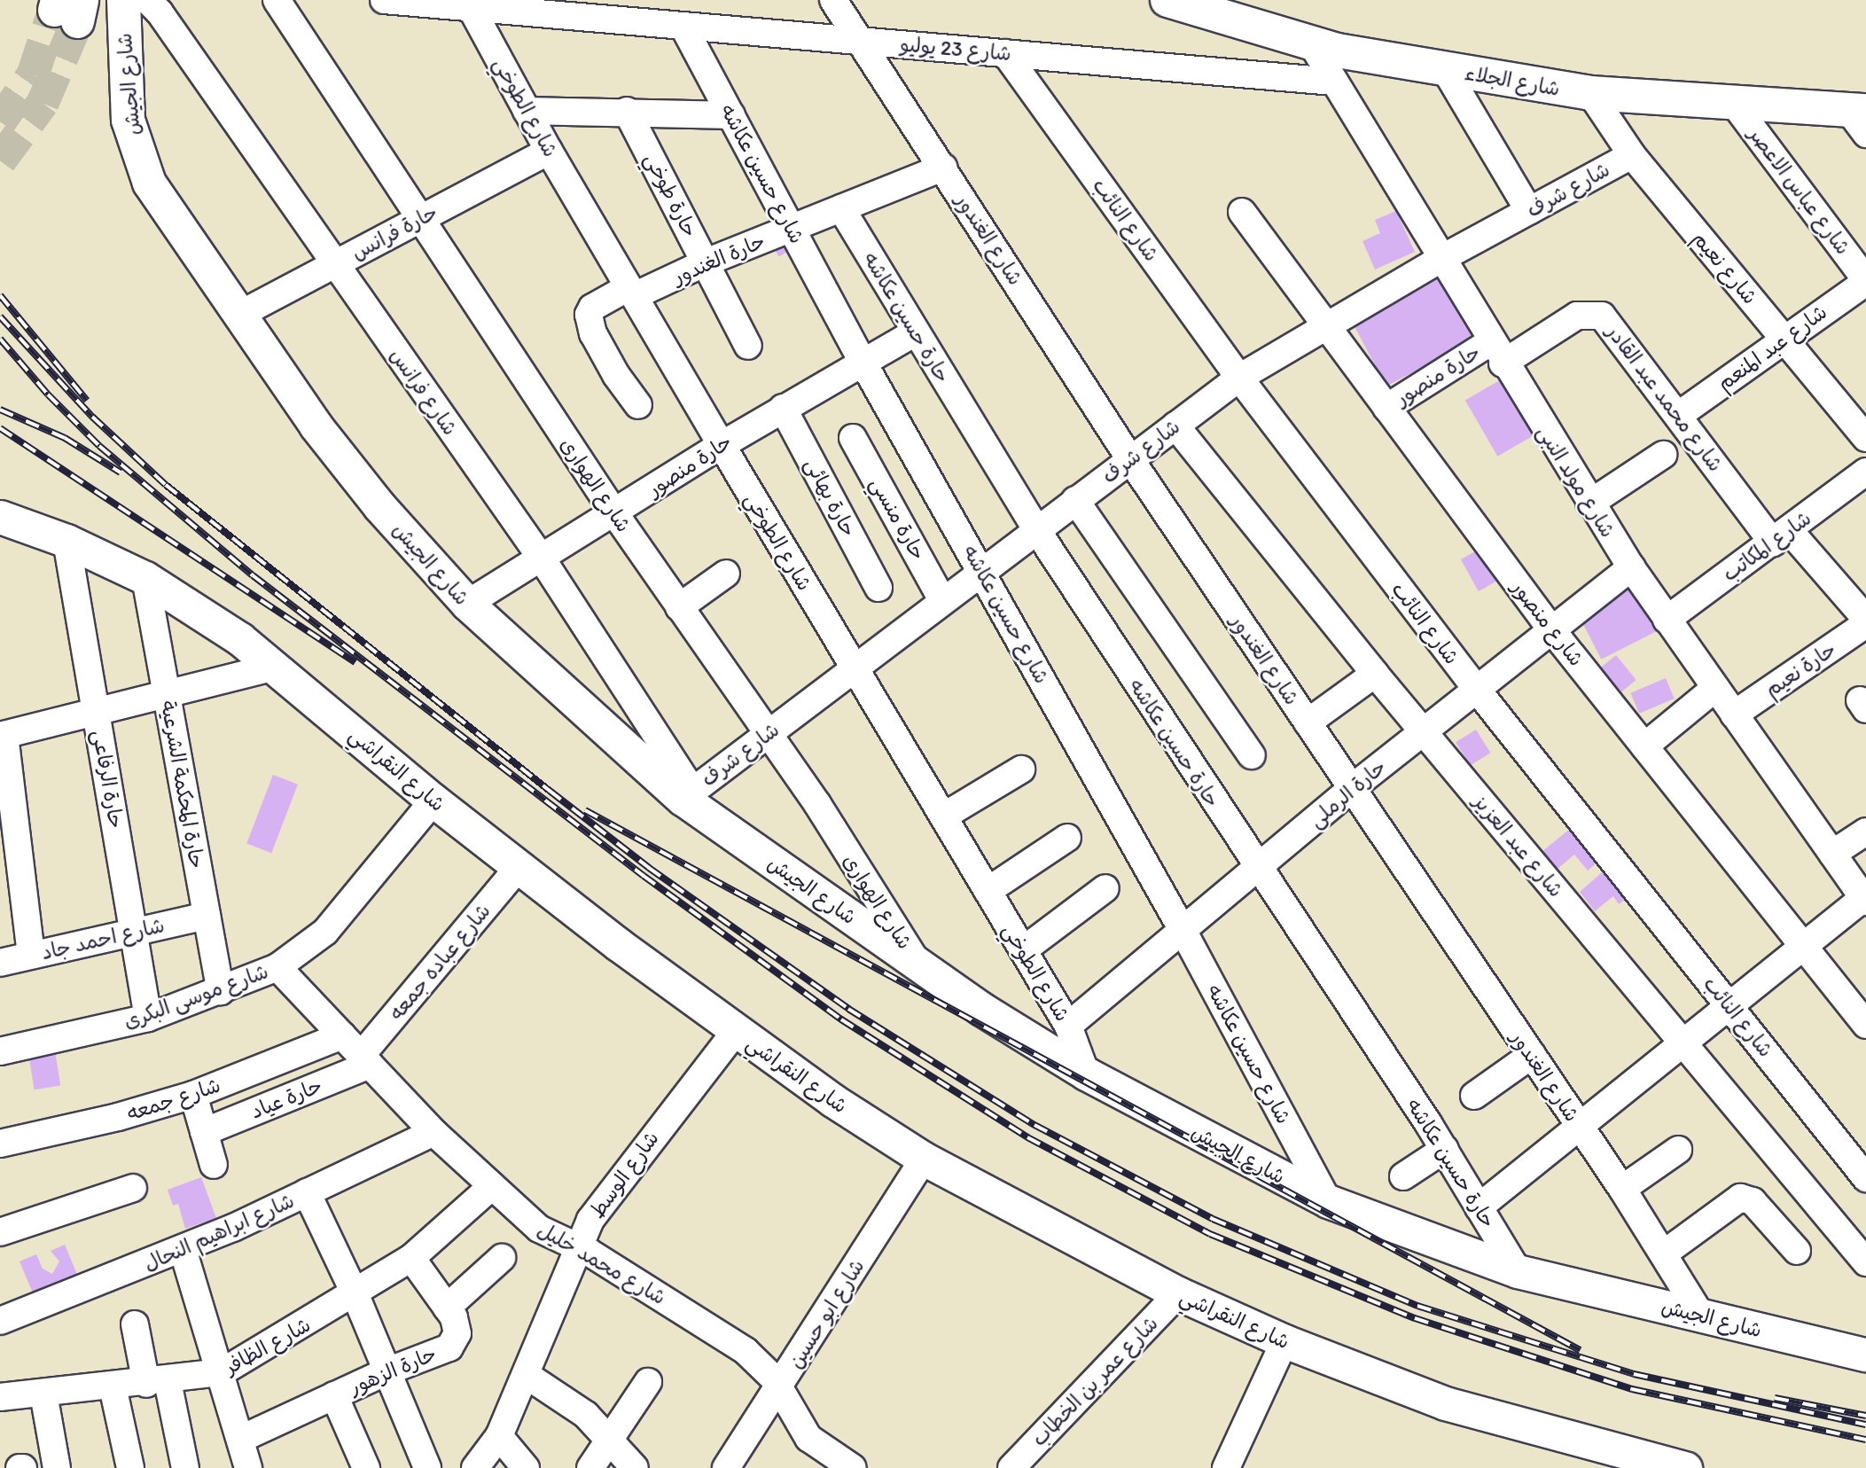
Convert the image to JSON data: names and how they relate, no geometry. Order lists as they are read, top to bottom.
{
  "streets": {
    "highway": ["شارع الجلاء"],
    "main road": ["شارع الجيش", "شارع النقراشي"],
    "street": [
      "شارع 23 يوليو",
      "شارع الطوخي",
      "شارع حسين عكاشه",
      "شارع شرف",
      "شارع عباس الاعصر",
      "حارة طوخي",
      "شارع النائب",
      "حارة فرانس",
      "شارع الغندور",
      "حارة الغندور",
      "شارع نعيم",
      "حارة حسين عكاشه",
      "شارع عبد المنعم",
      "حارة منصور",
      "شارع فرانس",
      "شارع محمد عبد القادر",
      "شارع مولد النبى",
      "شارع الهوارى",
      "حارة بهائى",
      "حارة منسي",
      "شارع المكاتب",
      "شارع منصور",
      "حارة نعيم",
      "حارة الرفاعى",
      "حارة المحكمة الشرعية",
      "حارة الرملى",
      "شارع عبد العزيز",
      "شارع احمد جاد",
      "شارع عباده جمعه",
      "شارع موسى البكرى",
      "حارة عياد",
      "شارع جمعه",
      "شارع الوسط",
      "شارع ابراهيم النحال",
      "شارع محمد خليل",
      "شارع ابو حسين",
      "شارع الظافر",
      "حارة الزهور",
      "شارع عمر بن الخطاب"
    ]
  },
  "crossings": [
    ["شارع 23 يوليو", "شارع الطوخي"],
    ["شارع 23 يوليو", "شارع حسين عكاشه"],
    ["شارع 23 يوليو", "شارع النائب"],
    ["شارع 23 يوليو", "شارع الغندور"],
    ["شارع 23 يوليو", "شارع مولد النبى"],
    ["شارع الجلاء", "شارع عباس الاعصر"],
    ["شارع الجلاء", "شارع نعيم"],
    ["شارع الجلاء", "شارع مولد النبى"],
    ["شارع الجيش", "شارع الطوخي"],
    ["شارع الجيش", "شارع حسين عكاشه"],
    ["شارع الجيش", "شارع شرف"],
    ["شارع الجيش", "حارة فرانس"],
    ["شارع الجيش", "شارع الغندور"],
    ["شارع الجيش", "حارة حسين عكاشه"],
    ["شارع الجيش", "حارة منصور"],
    ["شارع الجيش", "شارع فرانس"],
    ["شارع الجيش", "شارع الهوارى"],
    ["شارع الطوخي", "شارع شرف"],
    ["شارع الطوخي", "حارة فرانس"],
    ["شارع الطوخي", "حارة الغندور"],
    ["شارع الطوخي", "حارة منصور"],
    ["شارع الطوخي", "حارة الرملى"],
    ["شارع حسين عكاشه", "شارع شرف"],
    ["شارع حسين عكاشه", "حارة الغندور"],
    ["شارع حسين عكاشه", "حارة منصور"],
    ["شارع حسين عكاشه", "حارة الرملى"],
    ["شارع شرف", "شارع النائب"],
    ["شارع شرف", "شارع الغندور"],
    ["شارع شرف", "شارع نعيم"],
    ["شارع شرف", "حارة حسين عكاشه"],
    ["شارع شرف", "شارع فرانس"],
    ["شارع شرف", "شارع مولد النبى"],
    ["شارع شرف", "شارع الهوارى"],
    ["شارع شرف", "حارة منسي"],
    ["شارع شرف", "شارع منصور"],
    ["شارع شرف", "شارع عبد العزيز"],
    ["شارع عباس الاعصر", "شارع عبد المنعم"],
    ["حارة طوخي", "حارة الغندور"],
    ["شارع النائب", "حارة الرملى"],
    ["حارة فرانس", "شارع فرانس"],
    ["حارة فرانس", "شارع الهوارى"],
    ["شارع الغندور", "حارة الغندور"],
    ["شارع الغندور", "حارة الرملى"],
    ["حارة الغندور", "حارة حسين عكاشه"],
    ["شارع نعيم", "شارع عبد المنعم"],
    ["حارة حسين عكاشه", "حارة منصور"],
    ["حارة حسين عكاشه", "حارة الرملى"],
    ["شارع عبد المنعم", "شارع محمد عبد القادر"],
    ["حارة منصور", "شارع فرانس"],
    ["حارة منصور", "شارع محمد عبد القادر"],
    ["حارة منصور", "شارع مولد النبى"],
    ["حارة منصور", "شارع الهوارى"],
    ["حارة منصور", "حارة بهائى"],
    ["حارة منصور", "شارع منصور"],
    ["شارع محمد عبد القادر", "شارع مولد النبى"],
    ["شارع محمد عبد القادر", "شارع المكاتب"],
    ["شارع مولد النبى", "شارع المكاتب"],
    ["شارع مولد النبى", "حارة نعيم"],
    ["شارع مولد النبى", "حارة الرملى"],
    ["شارع منصور", "حارة الرملى"],
    ["شارع النقراشي", "حارة الرفاعى"],
    ["شارع النقراشي", "حارة المحكمة الشرعية"],
    ["شارع النقراشي", "شارع عباده جمعه"],
    ["شارع النقراشي", "شارع موسى البكرى"],
    ["شارع النقراشي", "شارع الوسط"],
    ["شارع النقراشي", "شارع ابو حسين"],
    ["شارع النقراشي", "شارع عمر بن الخطاب"],
    ["حارة الرفاعى", "شارع احمد جاد"],
    ["حارة الرفاعى", "شارع موسى البكرى"],
    ["حارة المحكمة الشرعية", "شارع احمد جاد"],
    ["حارة المحكمة الشرعية", "شارع موسى البكرى"],
    ["حارة الرملى", "شارع عبد العزيز"],
    ["شارع عباده جمعه", "حارة عياد"],
    ["شارع عباده جمعه", "شارع محمد خليل"],
    ["شارع موسى البكرى", "شارع محمد خليل"],
    ["حارة عياد", "شارع محمد خليل"],
    ["شارع جمعه", "شارع محمد خليل"],
    ["شارع الوسط", "شارع محمد خليل"],
    ["شارع ابراهيم النحال", "شارع محمد خليل"],
    ["شارع محمد خليل", "شارع ابو حسين"],
    ["شارع محمد خليل", "شارع الظافر"],
    ["شارع الظافر", "حارة الزهور"]
  ]
}
